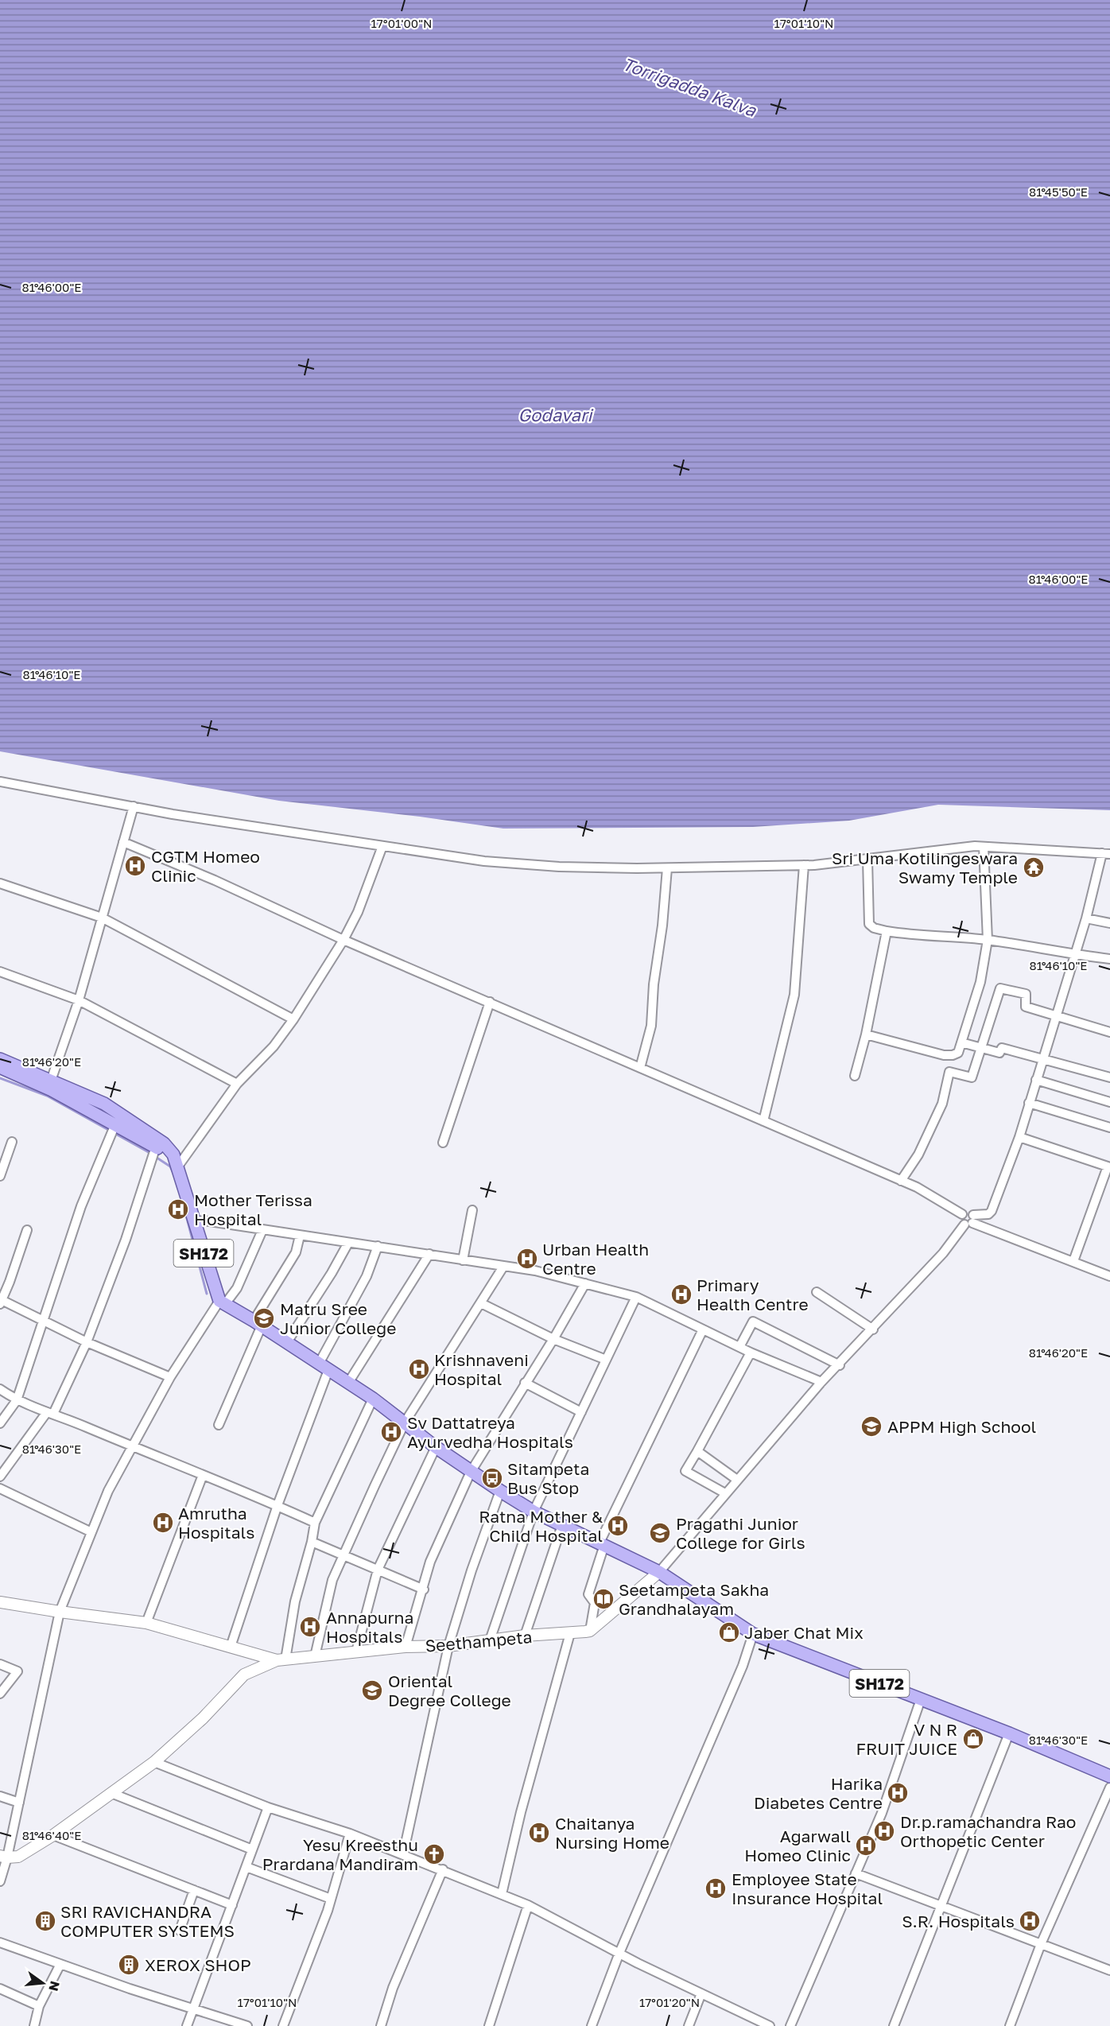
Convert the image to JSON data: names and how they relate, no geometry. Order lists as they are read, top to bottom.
{
  "streets": {
    "main road": ["SH172"],
    "street": ["Seethampeta"]
  },
  "water": ["Torrigadda Kalva", "Godavari"],
  "places": {
    "hospital": [
      "CGTM Homeo Clinic",
      "Mother Terissa Hospital",
      "Urban Health Centre",
      "Primary Health Centre",
      "Krishnaveni Hospital",
      "Sv Dattatreya Ayurvedha Hospitals",
      "Amrutha Hospitals",
      "Ratna Mother & Child Hospital",
      "Annapurna Hospitals",
      "Harika Diabetes Centre",
      "Dr.p.ramachandra Rao Orthopetic Center",
      "Chaitanya Nursing Home",
      "Agarwall Homeo Clinic",
      "Employee State Insurance Hospital",
      "S.R. Hospitals"
    ],
    "temple": ["Sri Uma Kotilingeswara Swamy Temple"],
    "school or university": [
      "Matru Sree Junior College",
      "APPM High School",
      "Pragathi Junior College for Girls",
      "Oriental Degree College"
    ],
    "bus stop": ["Sitampeta Bus Stop"],
    "library": ["Seetampeta Sakha Grandhalayam"],
    "shop": ["Jaber Chat Mix", "V N R FRUIT JUICE"],
    "church": ["Yesu Kreesthu Prardana Mandiram"],
    "building": ["SRI RAVICHANDRA COMPUTER SYSTEMS", "XEROX SHOP"]
  },
  "north": "right",
  "coordinates": [
    "17°01'00\"N",
    "17°01'10\"N",
    "81°45'50\"E",
    "81°46'00\"E",
    "81°46'10\"E",
    "81°46'20\"E",
    "81°46'30\"E",
    "81°46'40\"E",
    "17°01'20\"N"
  ]
}
